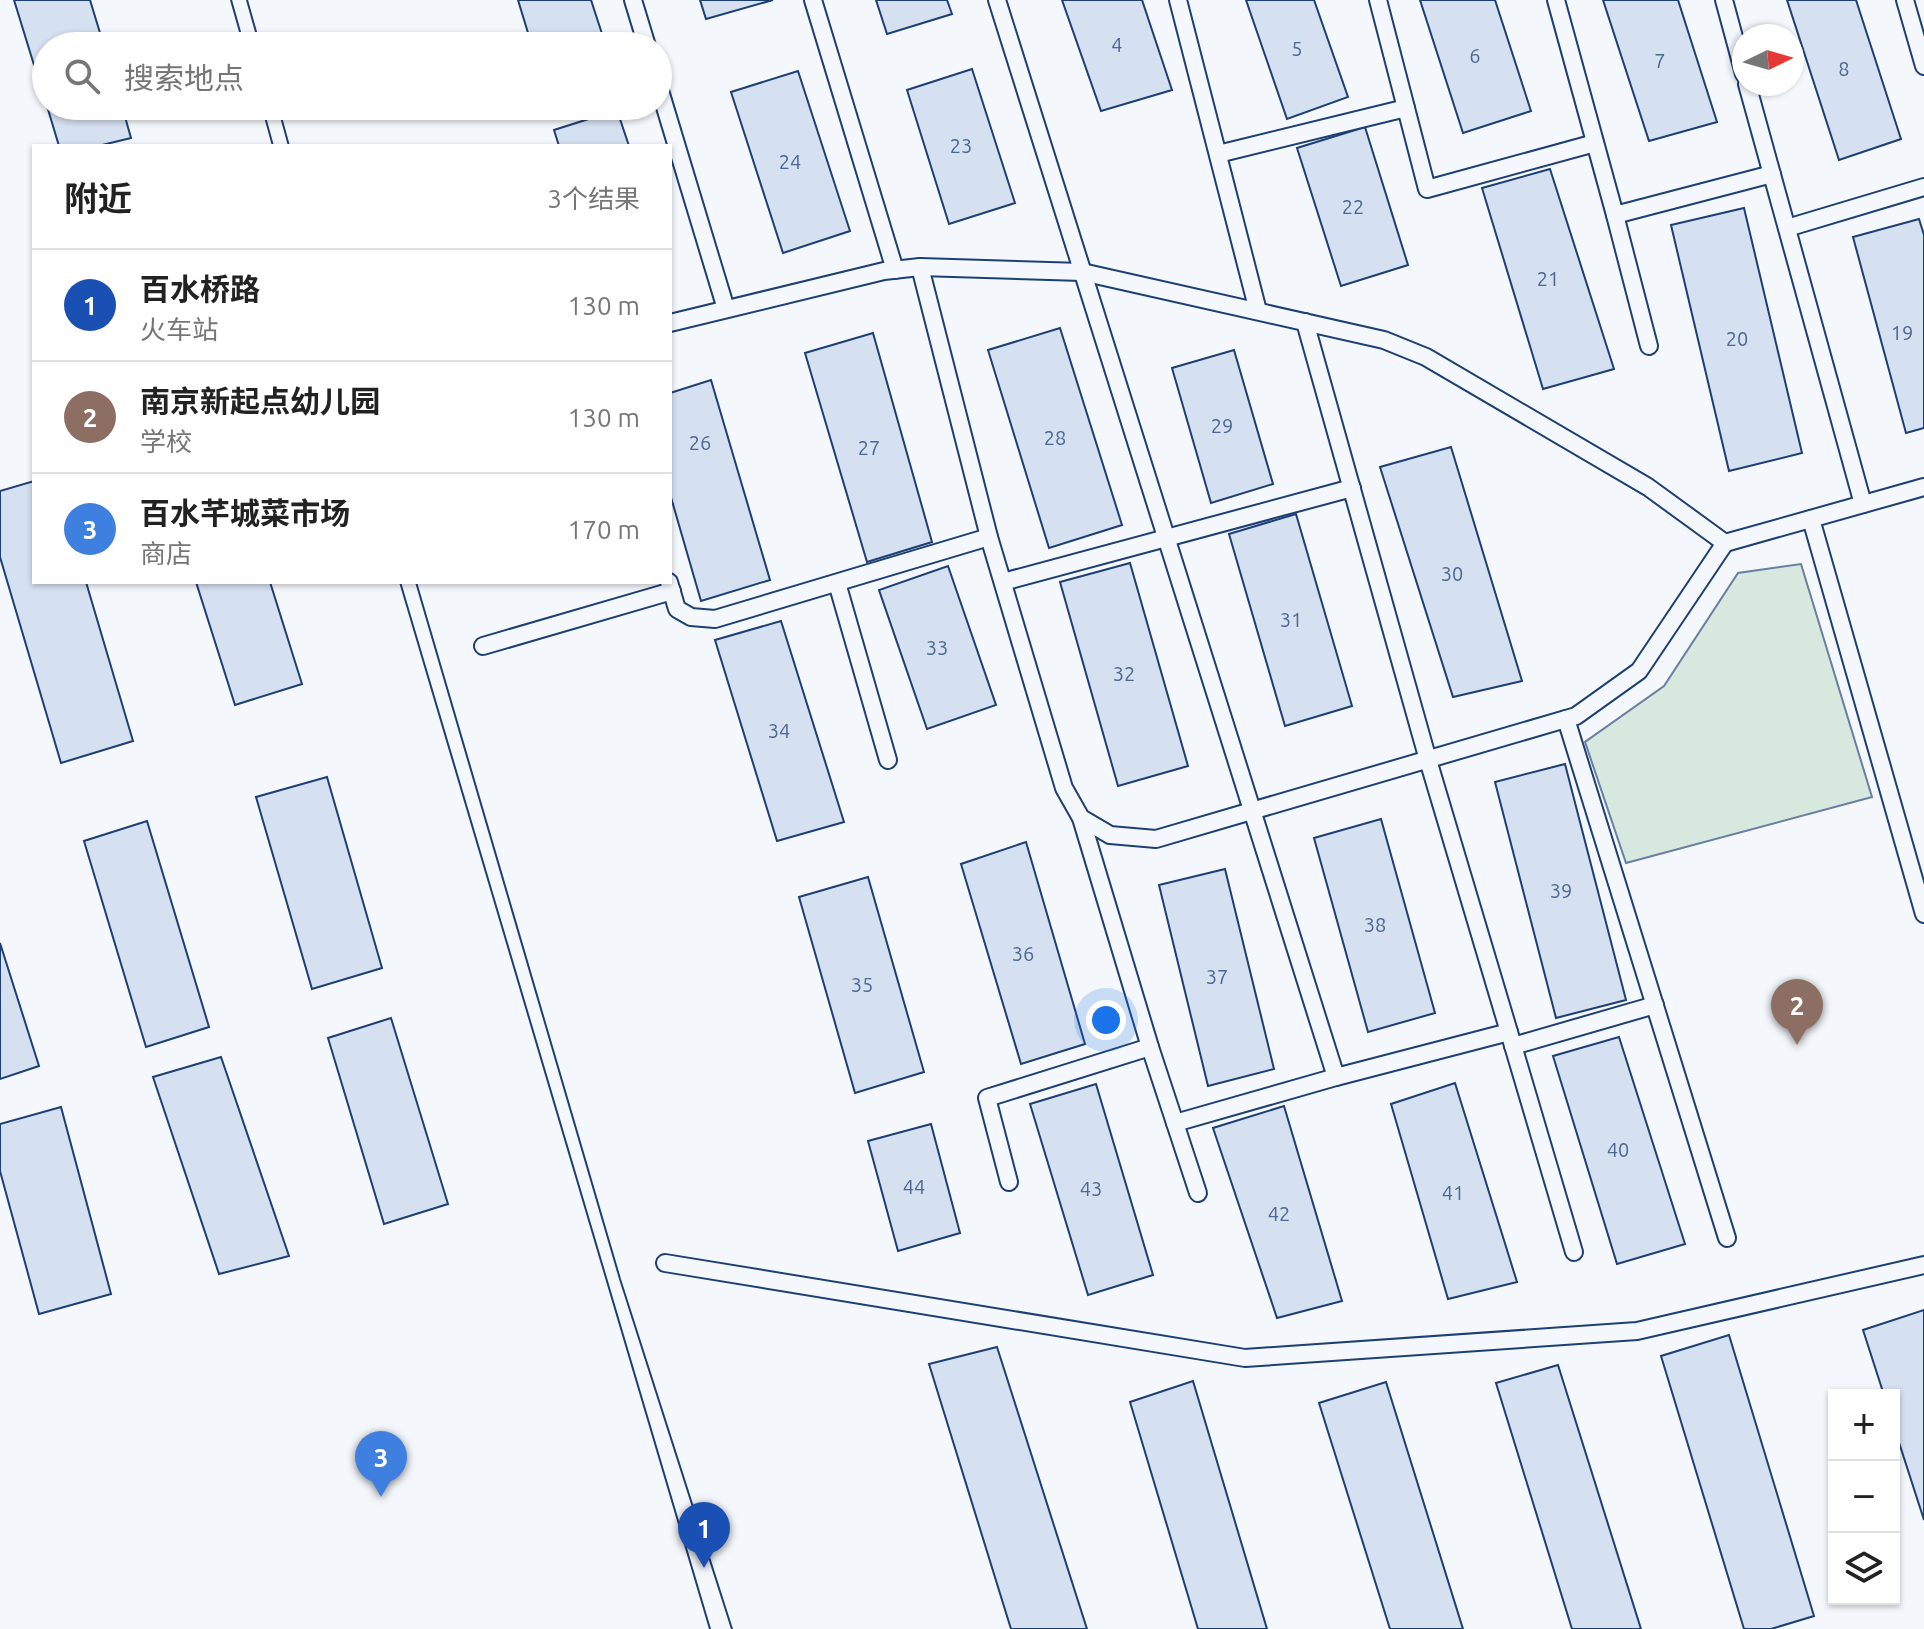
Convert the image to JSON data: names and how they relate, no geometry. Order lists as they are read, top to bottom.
{
  "house_numbers": [
    "4",
    "5",
    "6",
    "7",
    "8",
    "23",
    "24",
    "22",
    "21",
    "19",
    "20",
    "29",
    "28",
    "26",
    "27",
    "30",
    "31",
    "33",
    "32",
    "34",
    "39",
    "38",
    "36",
    "37",
    "35",
    "40",
    "44",
    "43",
    "41",
    "42"
  ],
  "north": "right",
  "page": {
    "search": "搜索地点",
    "heading": ["附近", "3个结果"],
    "list": [
      {
        "mark": "1",
        "name": "百水桥路",
        "note": "火车站",
        "value": "130 m"
      },
      {
        "mark": "2",
        "name": "南京新起点幼儿园",
        "note": "学校",
        "value": "130 m"
      },
      {
        "mark": "3",
        "name": "百水芊城菜市场",
        "note": "商店",
        "value": "170 m"
      }
    ],
    "pins": ["2", "3", "1"],
    "map_buttons": ["+", "−"]
  }
}
